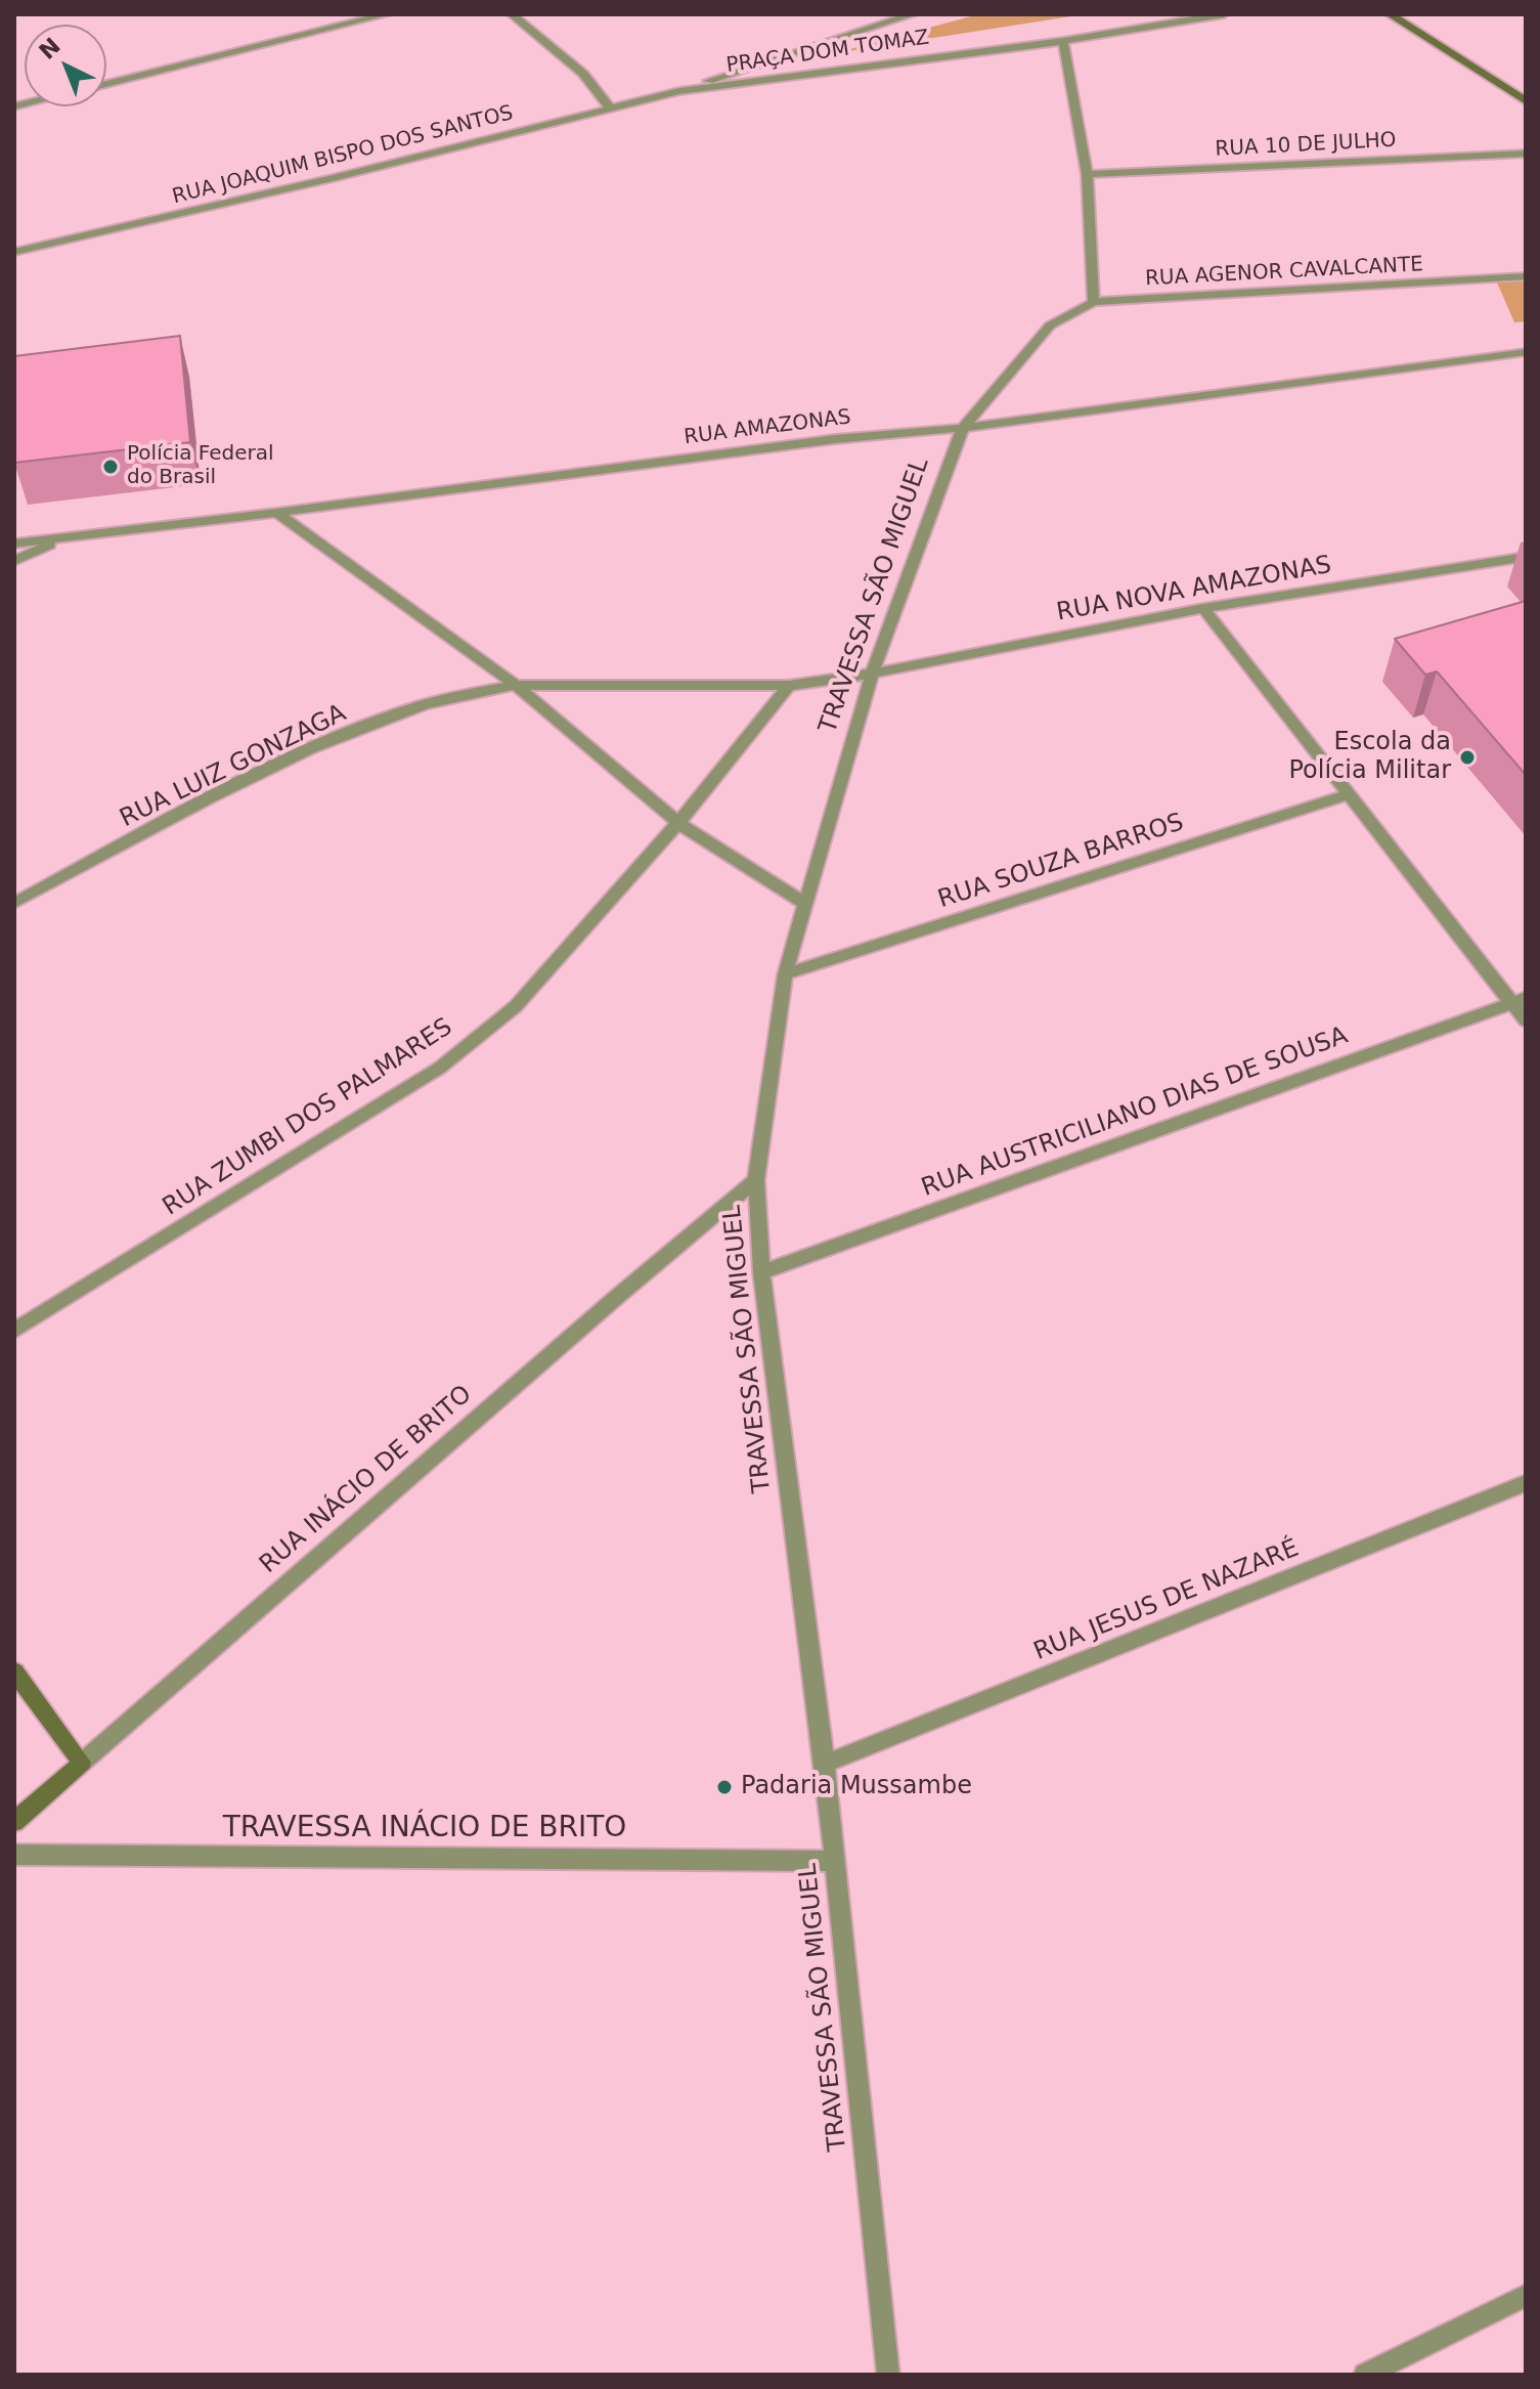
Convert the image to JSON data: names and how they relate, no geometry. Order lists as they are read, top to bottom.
{
  "streets": {
    "main road": ["RUA INÁCIO DE BRITO"],
    "street": [
      "PRAÇA DOM TOMAZ",
      "RUA 10 DE JULHO",
      "RUA JOAQUIM BISPO DOS SANTOS",
      "RUA AGENOR CAVALCANTE",
      "RUA AMAZONAS",
      "RUA NOVA AMAZONAS",
      "TRAVESSA SÃO MIGUEL",
      "RUA LUIZ GONZAGA",
      "RUA SOUZA BARROS",
      "RUA AUSTRICILIANO DIAS DE SOUSA",
      "RUA ZUMBI DOS PALMARES",
      "RUA JESUS DE NAZARÉ",
      "TRAVESSA INÁCIO DE BRITO"
    ]
  },
  "crossings": [
    ["PRAÇA DOM TOMAZ", "RUA JOAQUIM BISPO DOS SANTOS"],
    ["RUA AGENOR CAVALCANTE", "TRAVESSA SÃO MIGUEL"],
    ["RUA AMAZONAS", "TRAVESSA SÃO MIGUEL"],
    ["RUA NOVA AMAZONAS", "TRAVESSA SÃO MIGUEL"],
    ["RUA NOVA AMAZONAS", "RUA LUIZ GONZAGA"],
    ["TRAVESSA SÃO MIGUEL", "RUA LUIZ GONZAGA"],
    ["TRAVESSA SÃO MIGUEL", "RUA SOUZA BARROS"],
    ["TRAVESSA SÃO MIGUEL", "RUA AUSTRICILIANO DIAS DE SOUSA"],
    ["TRAVESSA SÃO MIGUEL", "RUA INÁCIO DE BRITO"],
    ["TRAVESSA SÃO MIGUEL", "RUA JESUS DE NAZARÉ"],
    ["TRAVESSA SÃO MIGUEL", "TRAVESSA INÁCIO DE BRITO"],
    ["RUA LUIZ GONZAGA", "RUA ZUMBI DOS PALMARES"]
  ],
  "places": ["Polícia Federal do Brasil", "Escola da Polícia Militar", "Padaria Mussambe"],
  "north": "top left"
}
